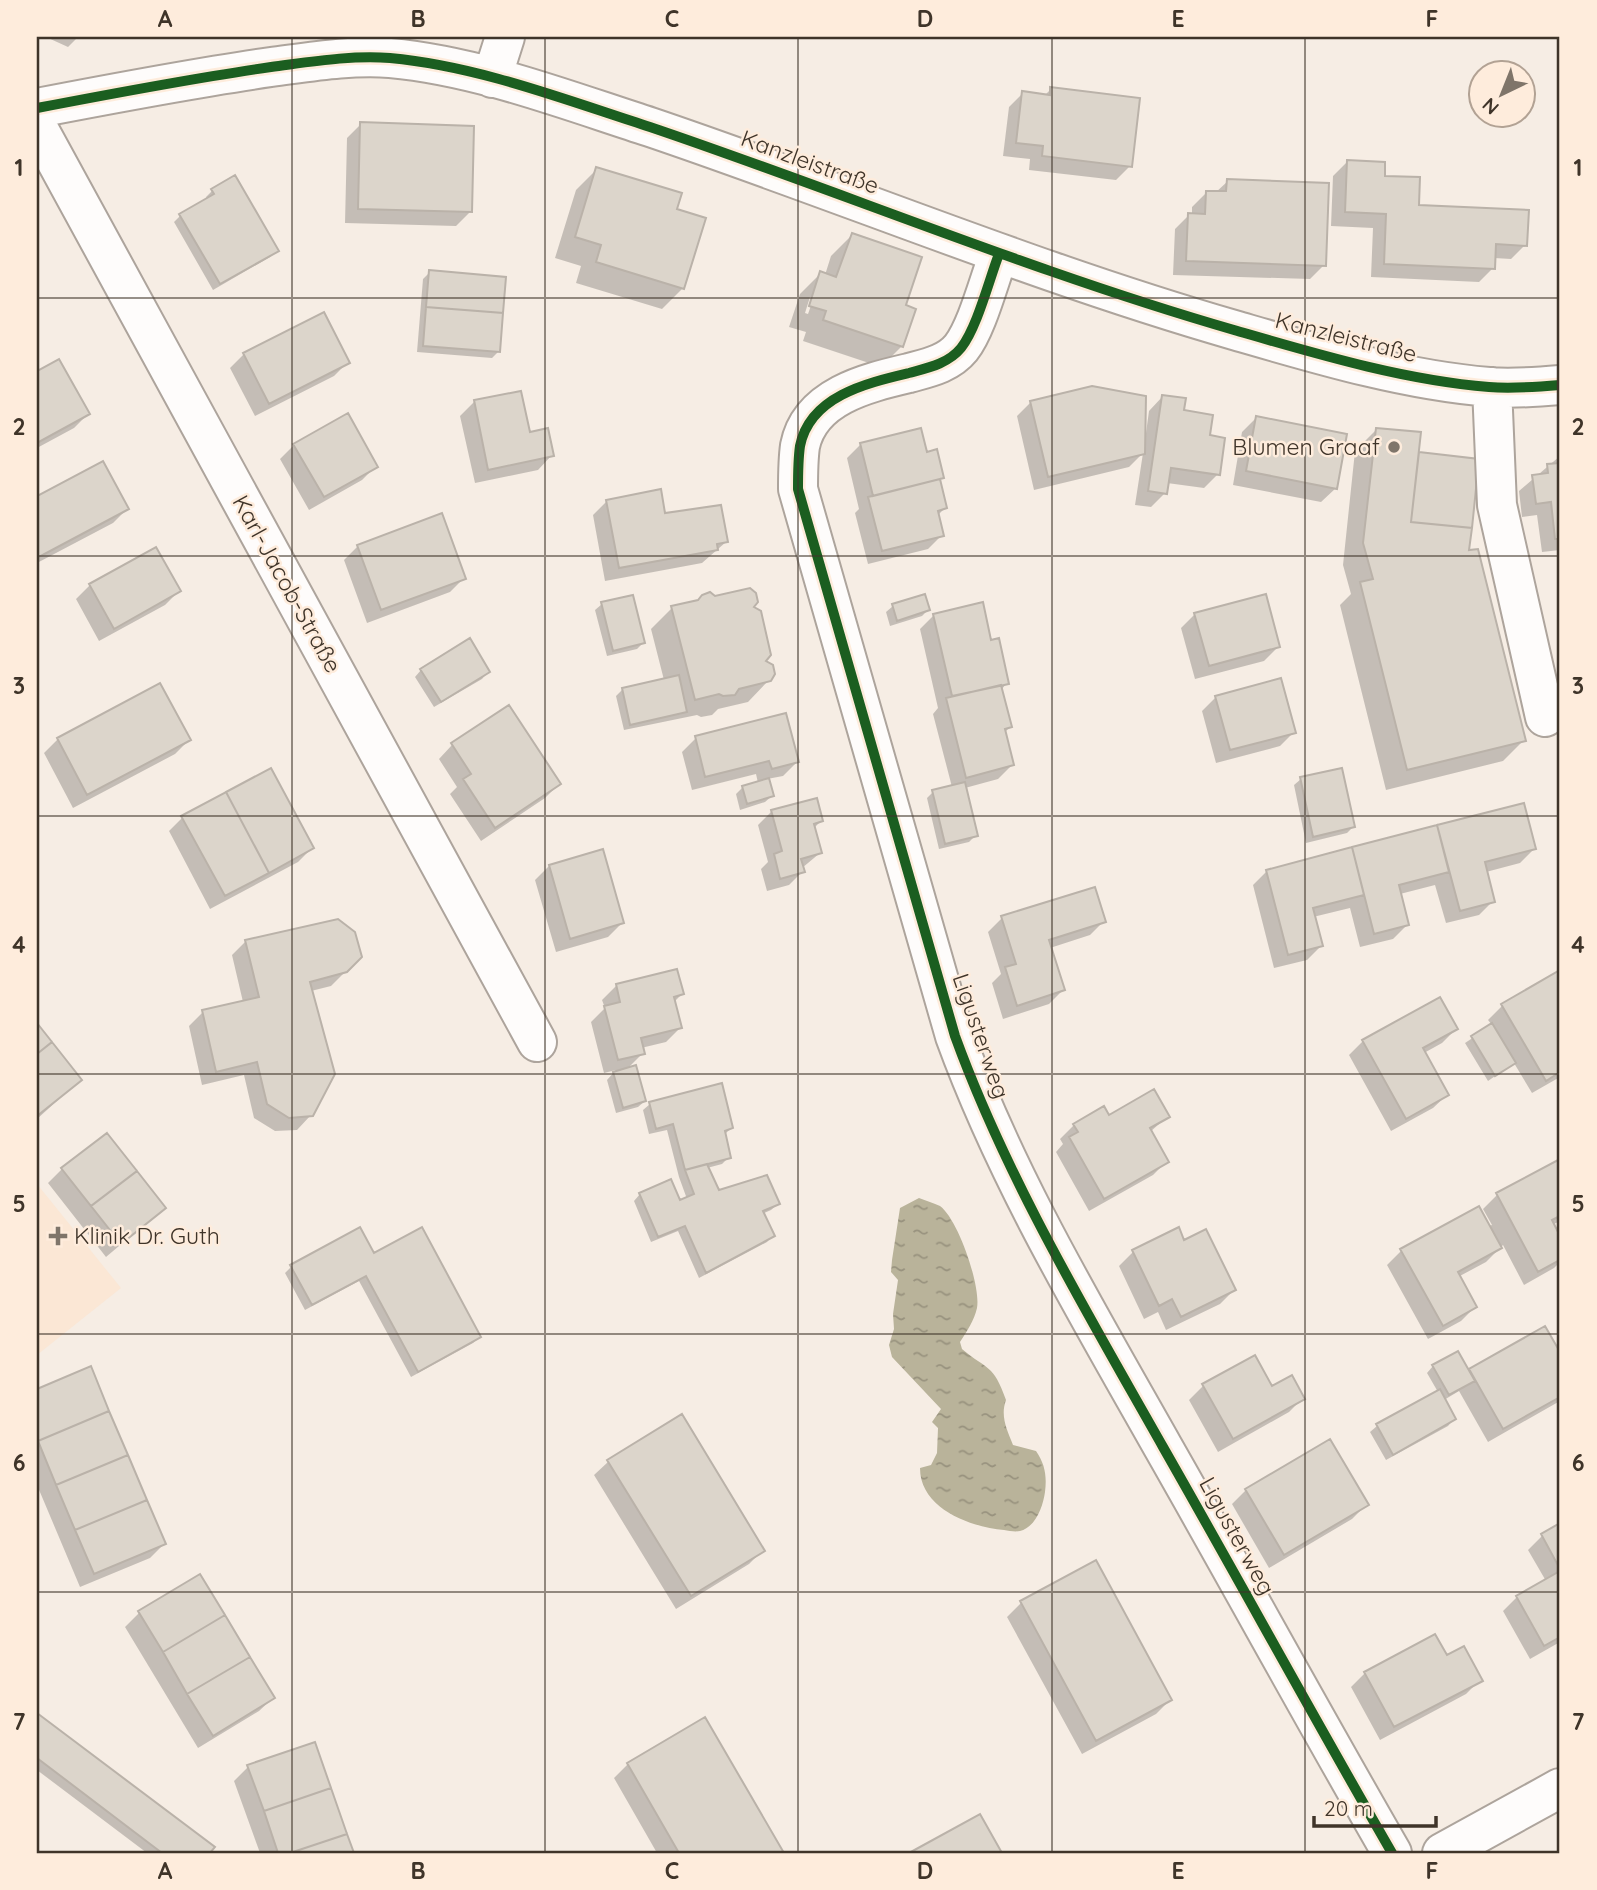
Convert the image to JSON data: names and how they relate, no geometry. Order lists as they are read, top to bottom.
{
  "streets": {
    "street": ["Kanzleistraße", "Karl-Jacob-Straße", "Ligusterweg"]
  },
  "crossings": [
    ["Kanzleistraße", "Ligusterweg"]
  ],
  "places": {
    "other": ["Blumen Graaf"],
    "health": ["Klinik Dr. Guth"]
  },
  "scale_bar": "20 m",
  "north": "bottom left",
  "grid": {
    "columns": [
      "A",
      "B",
      "C",
      "D",
      "E",
      "F"
    ],
    "rows": [
      "1",
      "2",
      "3",
      "4",
      "5",
      "6",
      "7"
    ]
  }
}
